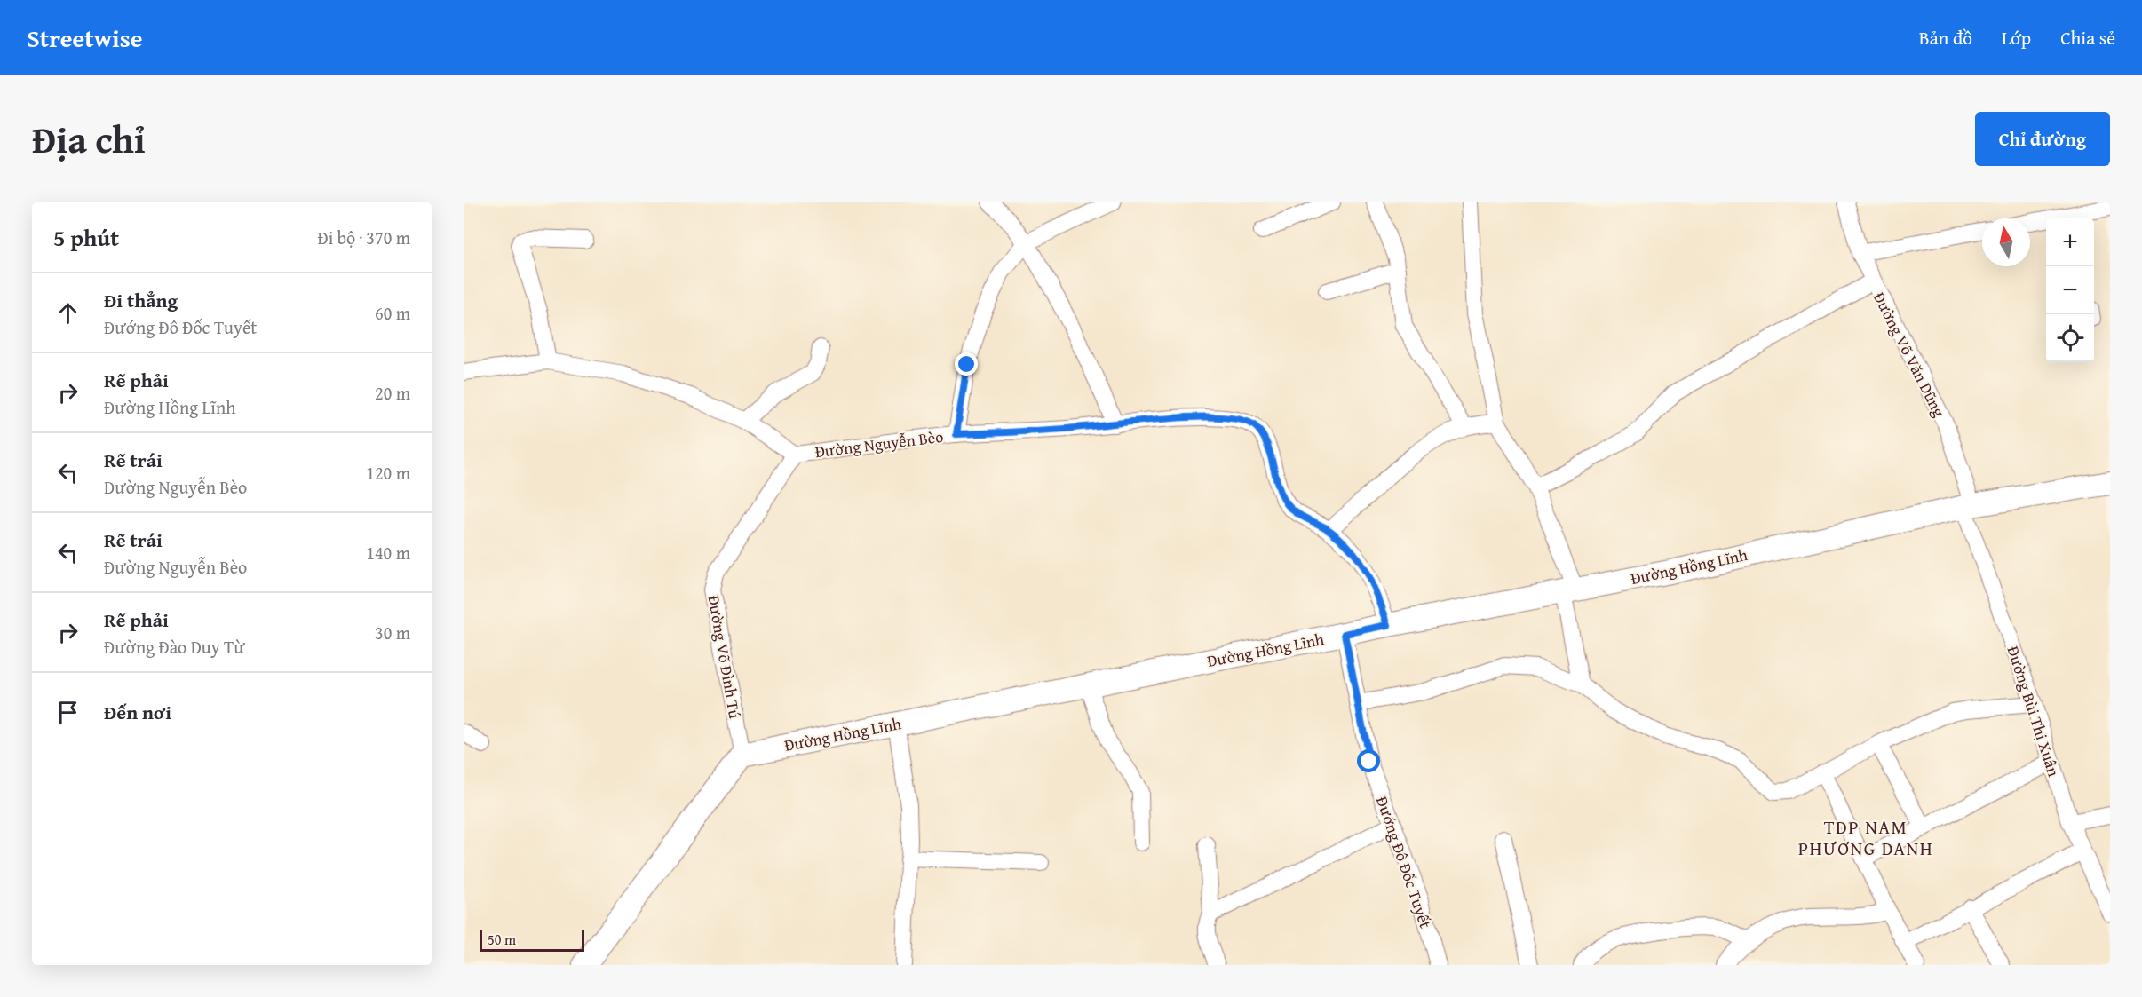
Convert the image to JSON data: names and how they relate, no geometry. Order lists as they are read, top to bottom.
{
  "streets": {
    "street": [
      "Đường Võ Văn Dũng",
      "Đường Nguyễn Bèo",
      "Đường Hồng Lĩnh",
      "Đường Võ Đình Tú",
      "Đường Bùi Thị Xuân",
      "Đướng Đô Đốc Tuyết"
    ]
  },
  "crossings": [
    ["Đường Võ Văn Dũng", "Đường Hồng Lĩnh"],
    ["Đường Võ Văn Dũng", "Đường Bùi Thị Xuân"],
    ["Đường Nguyễn Bèo", "Đường Hồng Lĩnh"],
    ["Đường Nguyễn Bèo", "Đường Võ Đình Tú"],
    ["Đường Hồng Lĩnh", "Đường Võ Đình Tú"],
    ["Đường Hồng Lĩnh", "Đường Bùi Thị Xuân"],
    ["Đường Hồng Lĩnh", "Đướng Đô Đốc Tuyết"]
  ],
  "districts": ["TDP NAM PHƯƠNG DANH"],
  "scale_bar": "50 m",
  "north": "top",
  "page": {
    "header": "Streetwise",
    "nav": ["Bản đồ", "Lớp", "Chia sẻ"],
    "title": "Địa chỉ",
    "buttons": "Chỉ đường",
    "heading": ["5 phút", "Đi bộ · 370 m"],
    "map_buttons": ["+", "−"],
    "list": [
      ["Đi thẳng", "Đướng Đô Đốc Tuyết", "60 m"],
      ["Rẽ phải", "Đường Hồng Lĩnh", "20 m"],
      ["Rẽ trái", "Đường Nguyễn Bèo", "120 m"],
      ["Rẽ trái", "Đường Nguyễn Bèo", "140 m"],
      ["Rẽ phải", "Đường Đào Duy Từ", "30 m"],
      "Đến nơi"
    ],
    "scale": "50 m"
  }
}
